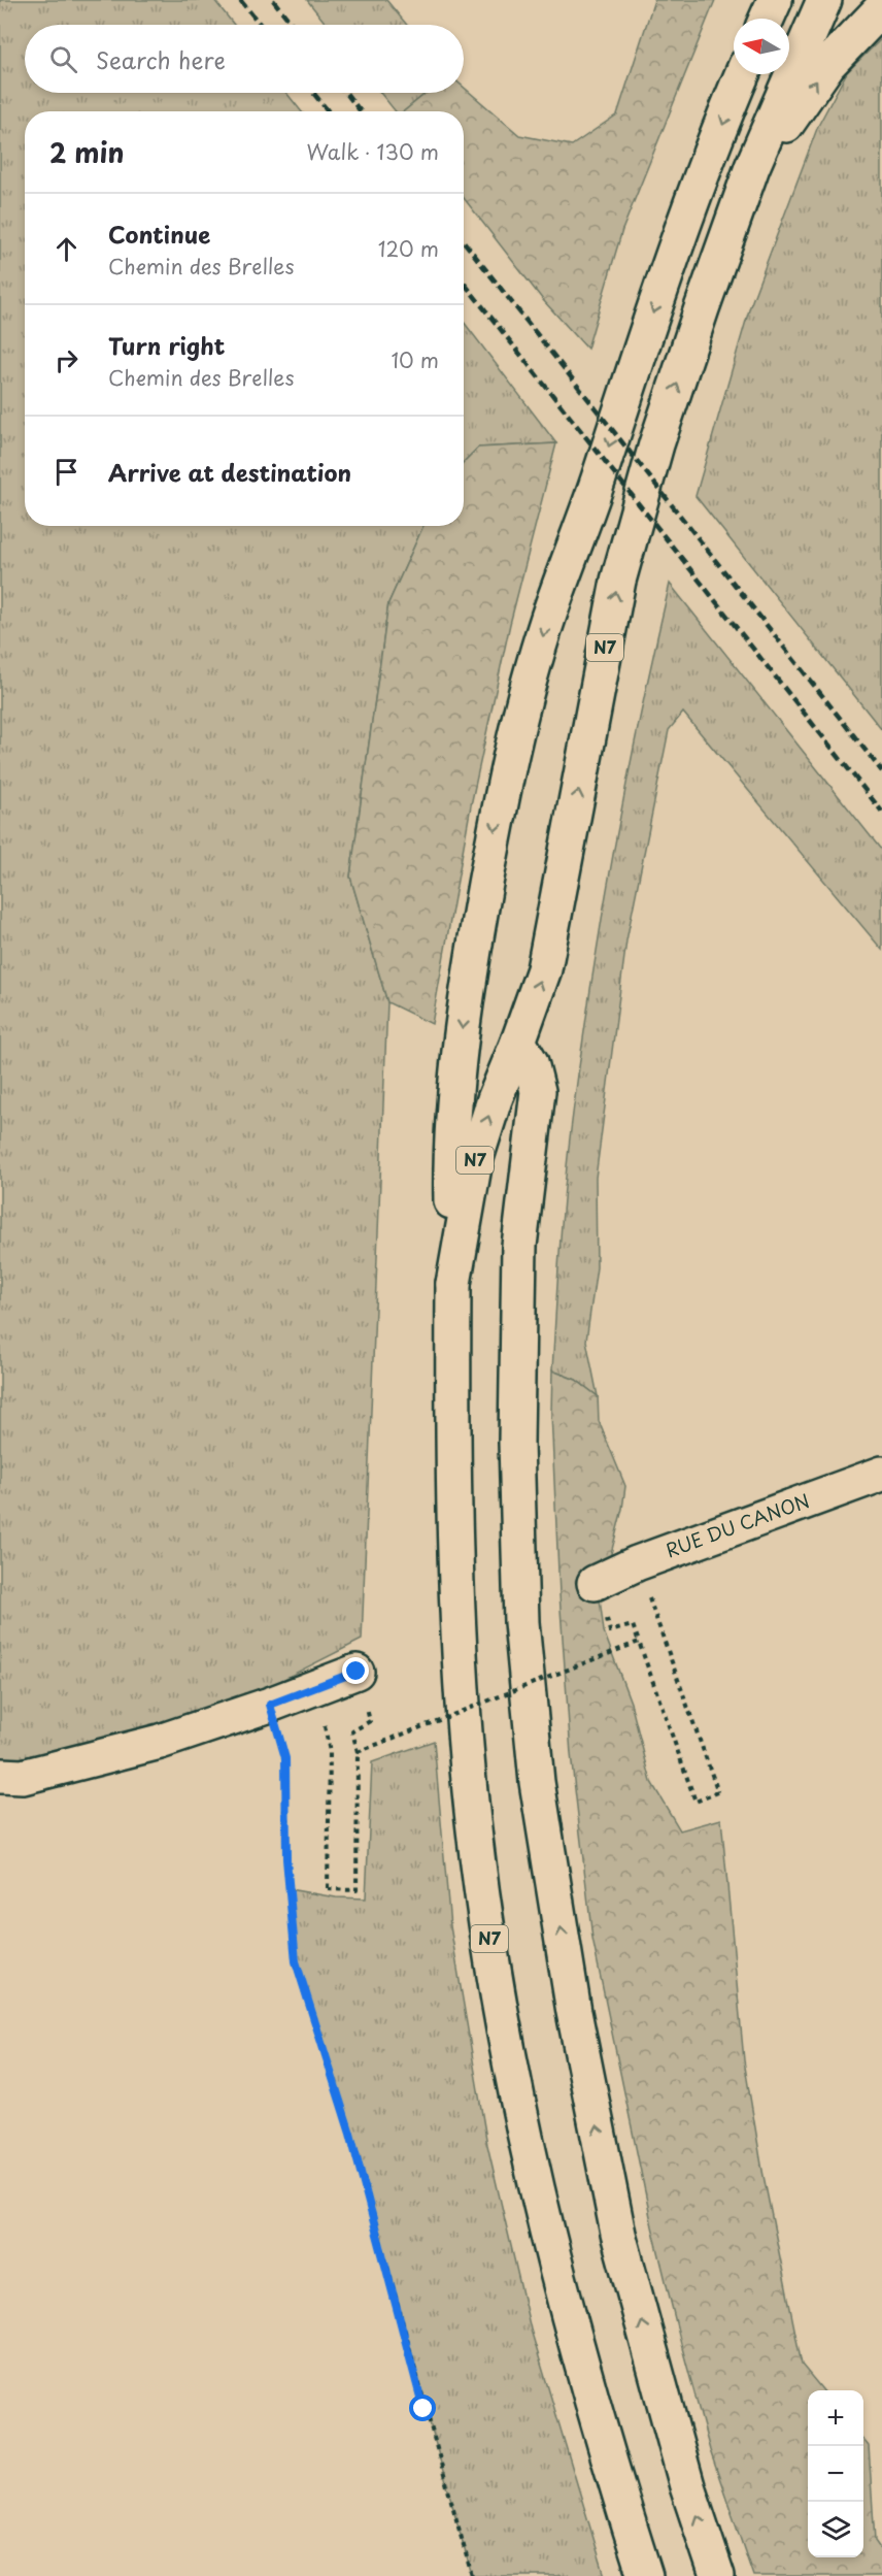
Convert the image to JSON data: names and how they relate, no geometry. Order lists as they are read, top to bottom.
{
  "streets": {
    "main road": ["N7", "RUE DU CANON"]
  },
  "north": "left",
  "page": {
    "search": "Search here",
    "heading": ["2 min", "Walk · 130 m"],
    "list": [
      ["Continue", "Chemin des Brelles", "120 m"],
      ["Turn right", "Chemin des Brelles", "10 m"],
      "Arrive at destination"
    ],
    "map_buttons": ["+", "−"]
  }
}
